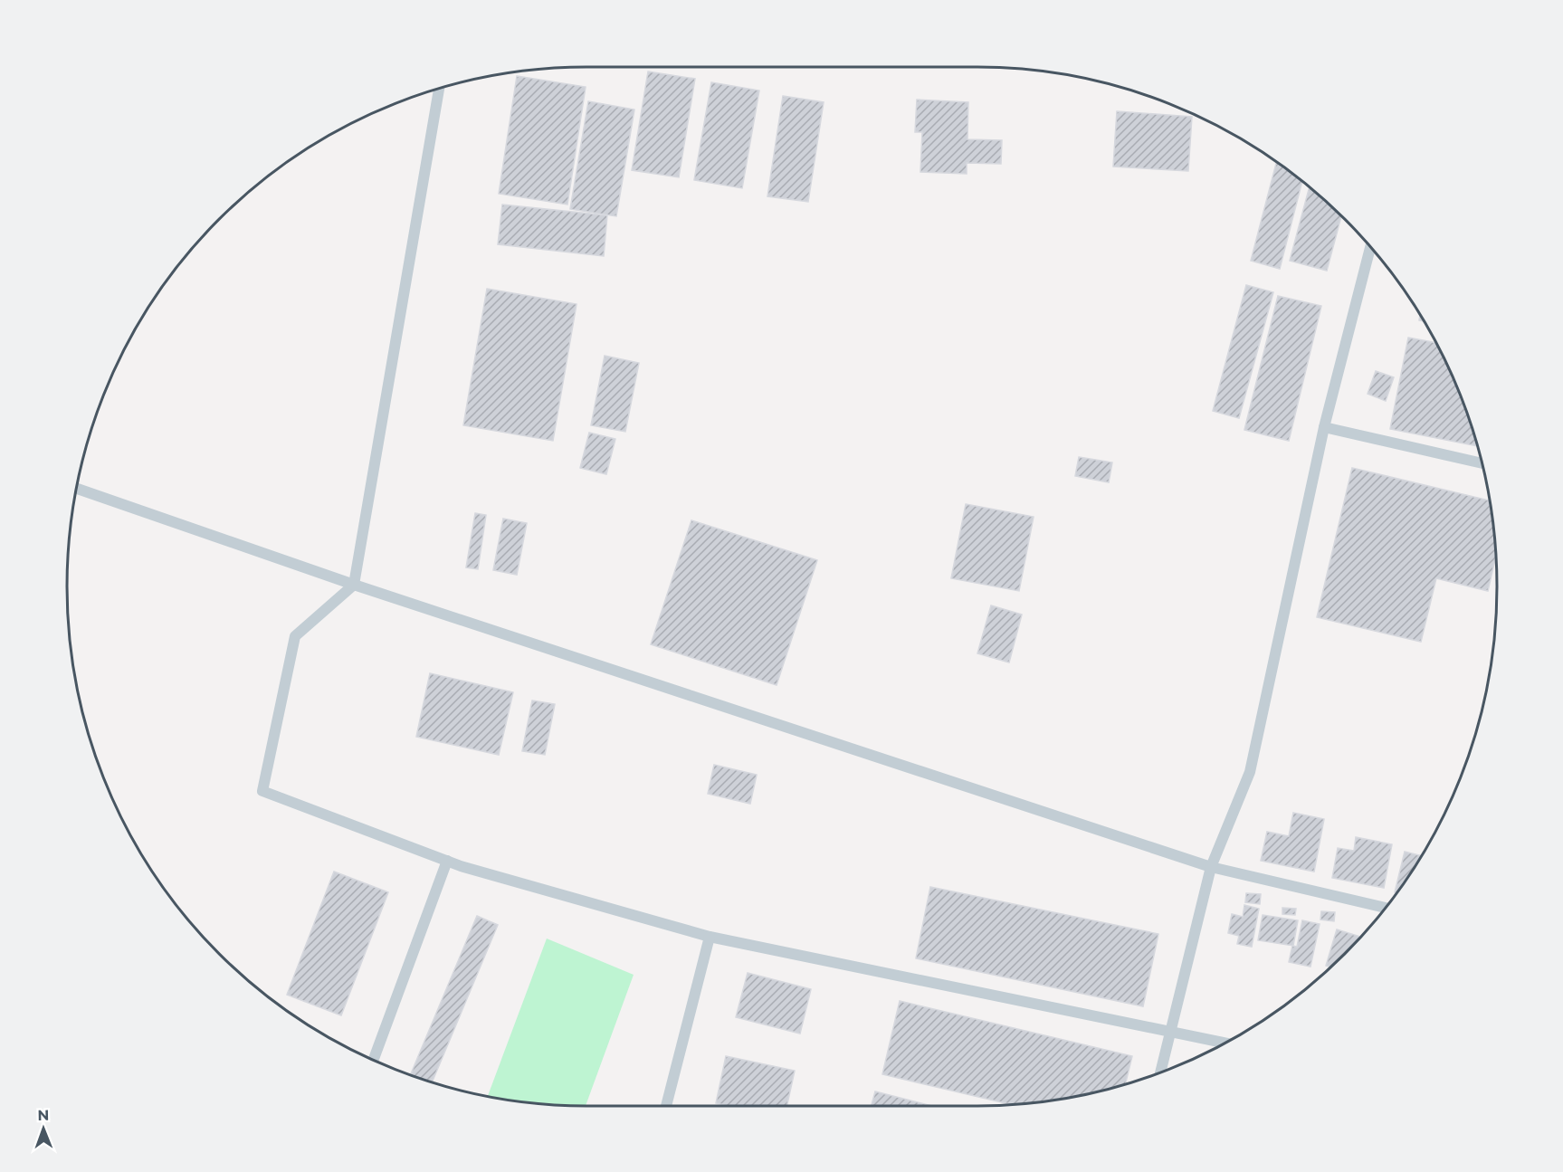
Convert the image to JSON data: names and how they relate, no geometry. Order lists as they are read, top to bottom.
{
  "north": "top"
}
